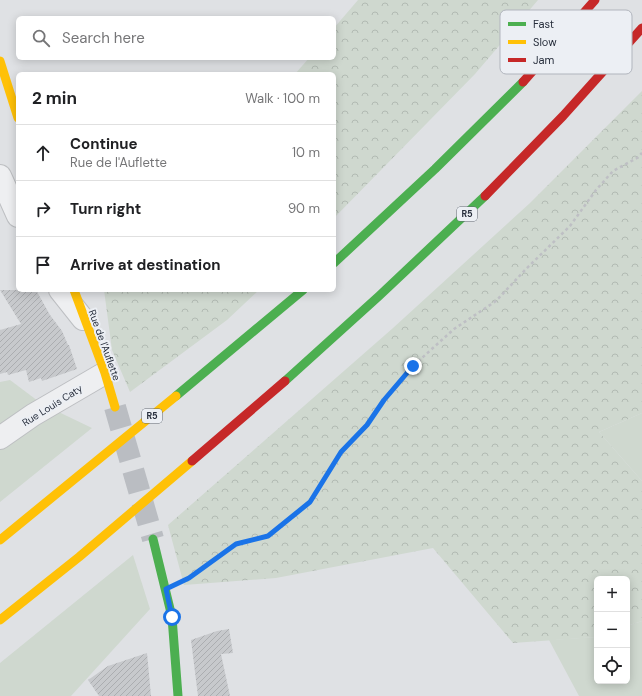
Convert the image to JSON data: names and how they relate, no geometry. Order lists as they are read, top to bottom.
{
  "streets": {
    "main road": ["R5", "Rue de l'Auflette"],
    "street": ["Rue Louis Caty"]
  },
  "crossings": [
    ["Rue de l'Auflette", "Rue Louis Caty"]
  ],
  "legend": ["Fast", "Slow", "Jam"],
  "page": {
    "search": "Search here",
    "heading": ["2 min", "Walk · 100 m"],
    "list": [
      ["Continue", "Rue de l'Auflette", "10 m"],
      ["Turn right", "90 m"],
      "Arrive at destination"
    ],
    "map_buttons": ["+", "−"]
  }
}
